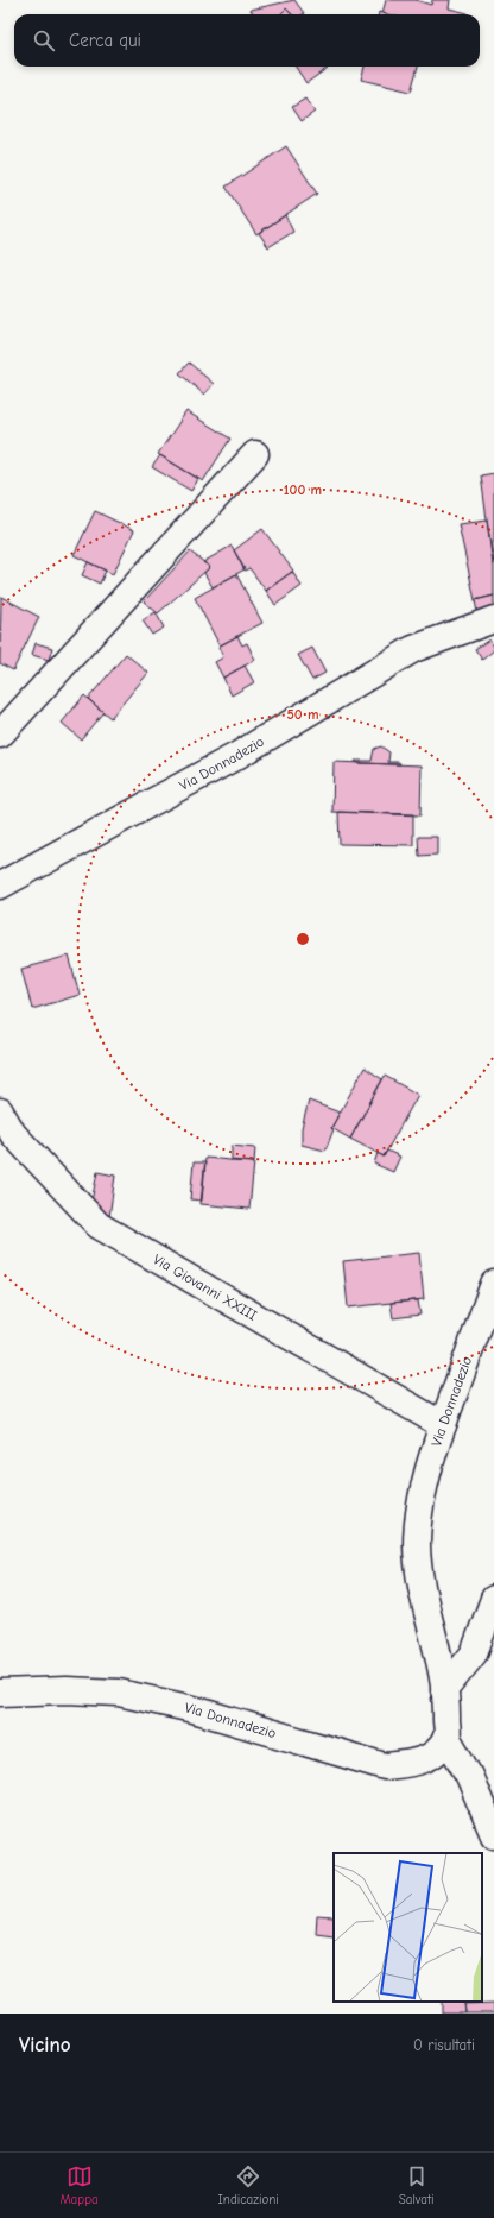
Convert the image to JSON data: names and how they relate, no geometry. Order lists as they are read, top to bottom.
{
  "streets": {
    "street": ["Via Donnadezio", "Via Giovanni XXIII"]
  },
  "crossings": [
    ["Via Donnadezio", "Via Giovanni XXIII"]
  ],
  "page": {
    "search": "Cerca qui",
    "heading": ["Vicino", "0 risultati"],
    "nav": ["Mappa", "Indicazioni", "Salvati"]
  },
  "rings": ["100 m", "50 m"]
}
